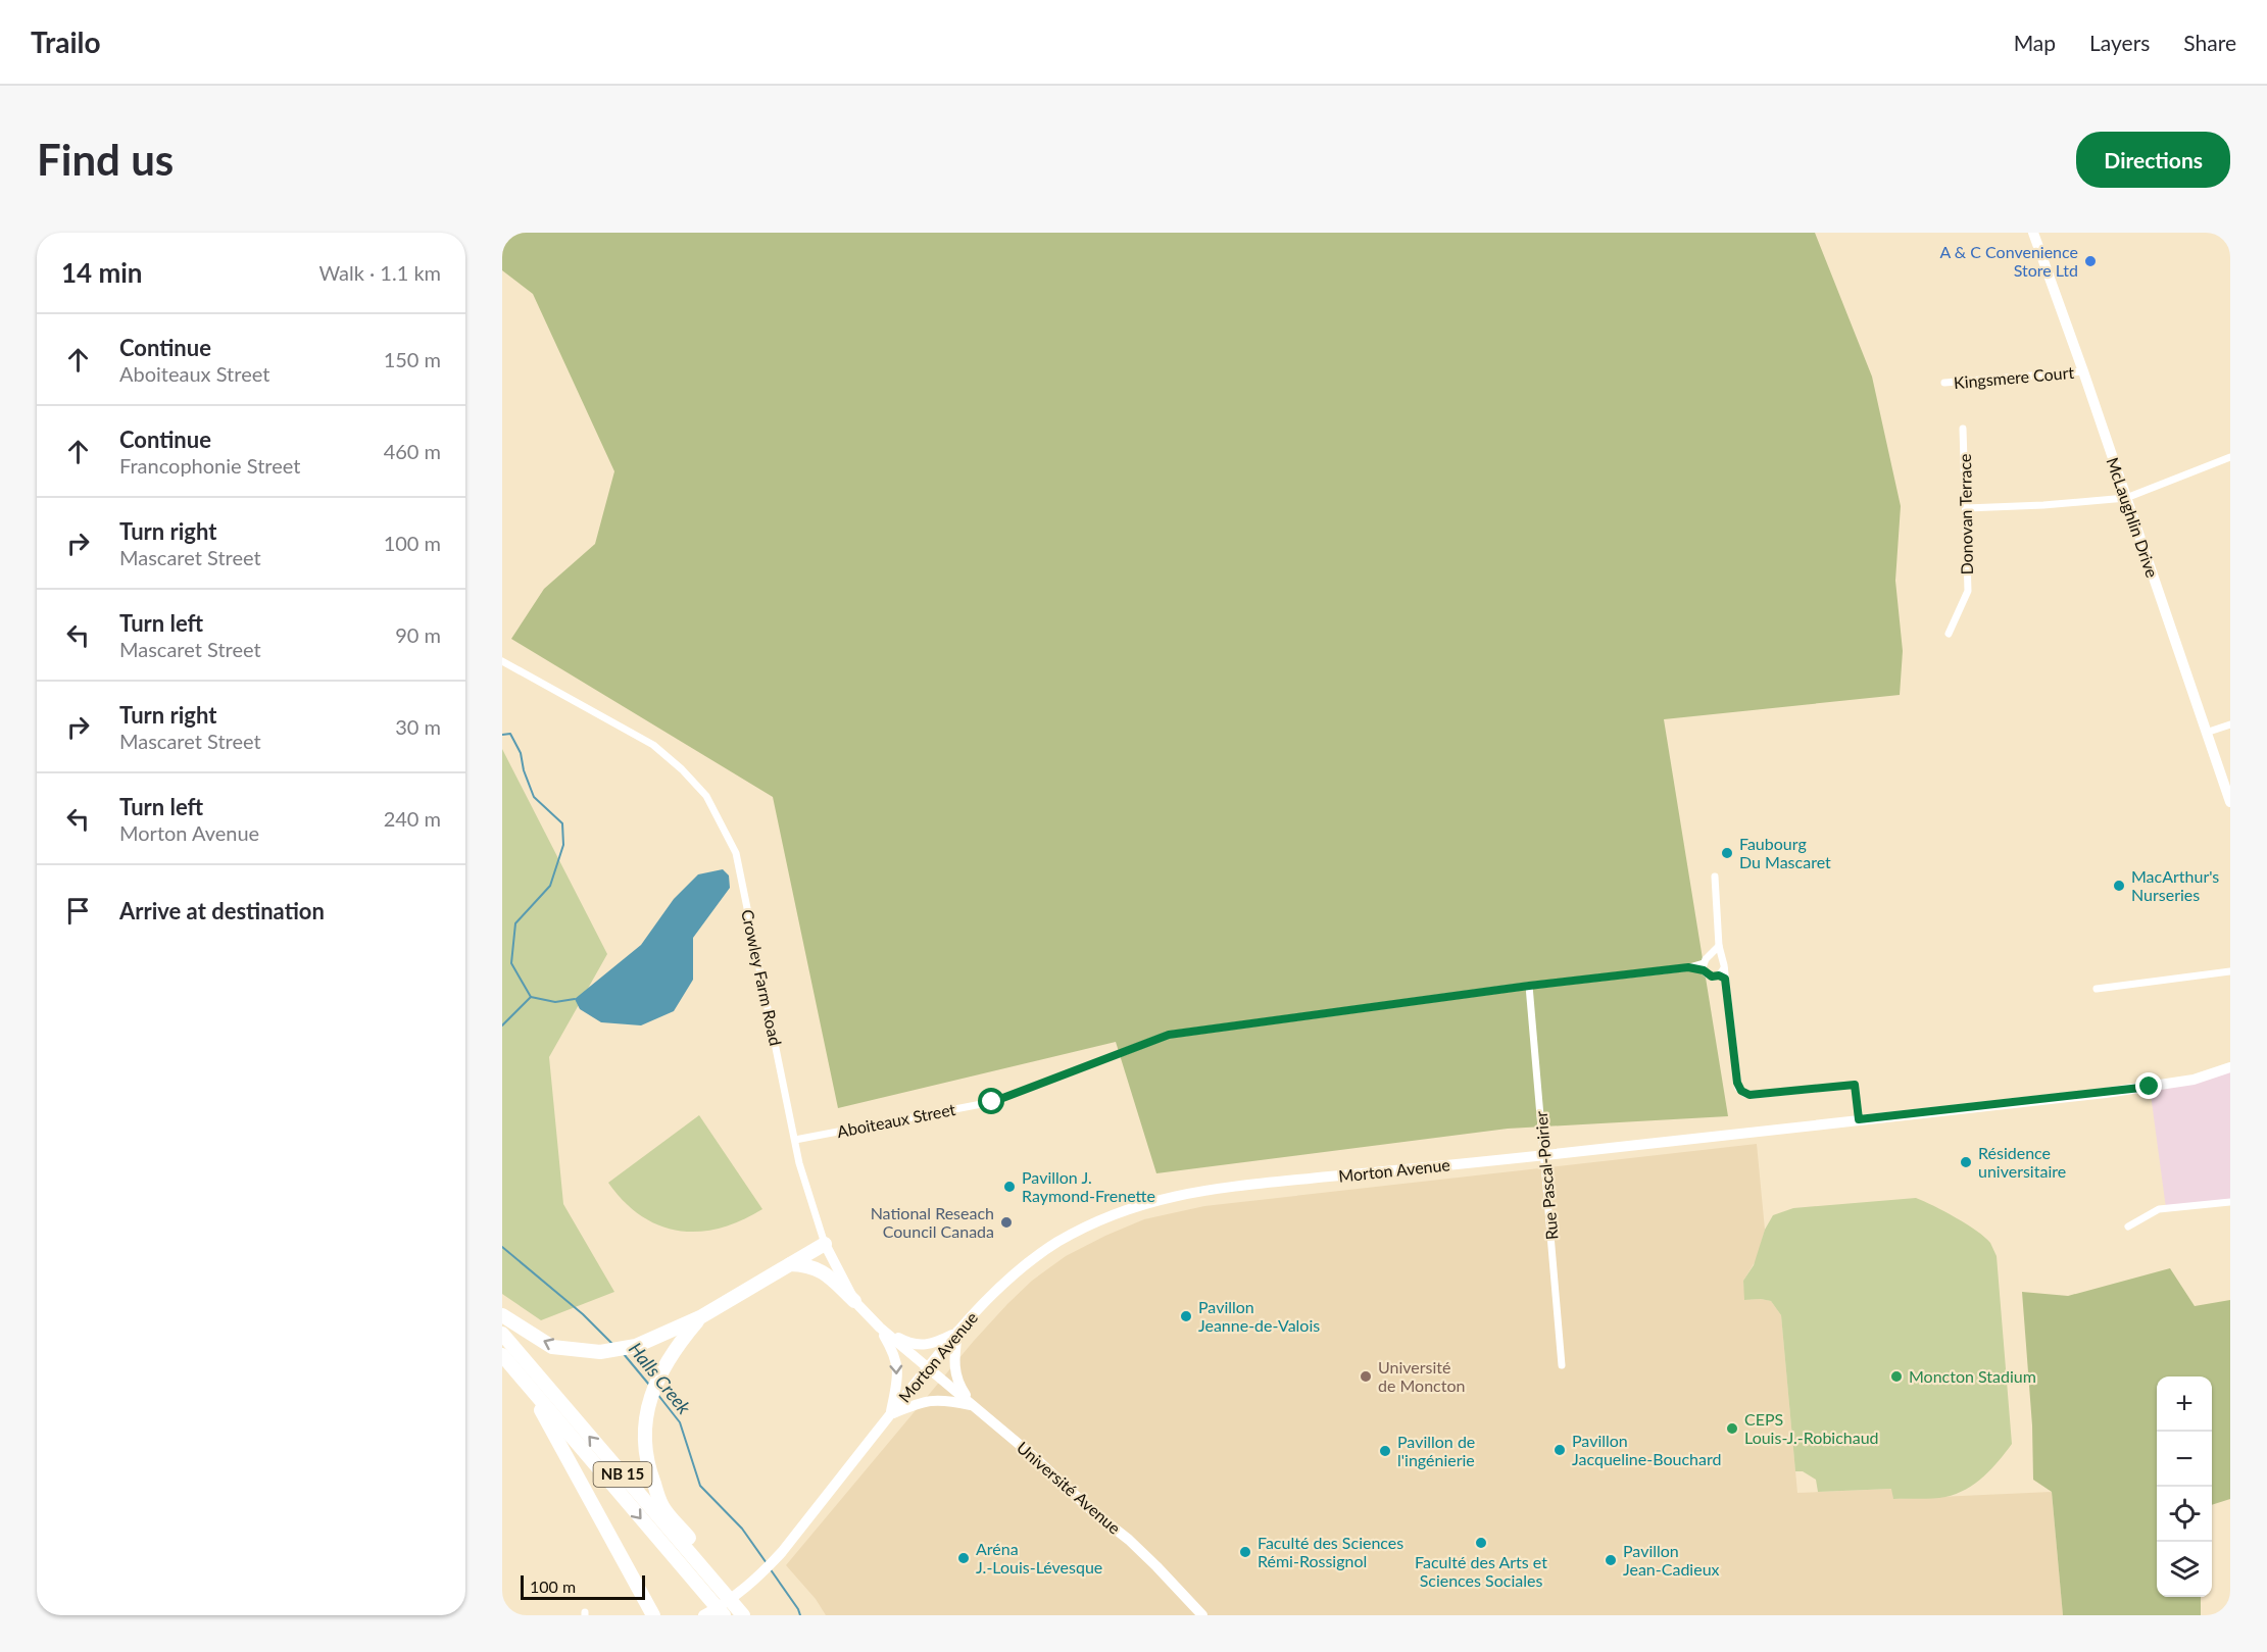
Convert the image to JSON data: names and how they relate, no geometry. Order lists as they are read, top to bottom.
{
  "streets": {
    "highway": ["NB 15"],
    "street": [
      "Kingsmere Court",
      "Donovan Terrace",
      "McLaughlin Drive",
      "Crowley Farm Road",
      "Aboiteaux Street",
      "Morton Avenue",
      "Rue Pascal-Poirier",
      "Université Avenue"
    ]
  },
  "crossings": [
    ["Kingsmere Court", "McLaughlin Drive"],
    ["Crowley Farm Road", "Aboiteaux Street"],
    ["Crowley Farm Road", "Morton Avenue"],
    ["Crowley Farm Road", "Université Avenue"],
    ["Aboiteaux Street", "Rue Pascal-Poirier"],
    ["Morton Avenue", "Rue Pascal-Poirier"],
    ["Morton Avenue", "NB 15"],
    ["Morton Avenue", "Université Avenue"]
  ],
  "water": ["Halls Creek"],
  "places": [
    "A & C Convenience Store Ltd",
    "Faubourg Du Mascaret",
    "MacArthur's Nurseries",
    "Résidence universitaire",
    "Pavillon J. Raymond-Frenette",
    "National Reseach Council Canada",
    "Pavillon Jeanne-de-Valois",
    "Université de Moncton",
    "Moncton Stadium",
    "CEPS Louis-J.-Robichaud",
    "Pavillon Jacqueline-Bouchard",
    "Pavillon de l'ingénierie",
    "Faculté des Arts et Sciences Sociales",
    "Faculté des Sciences Rémi-Rossignol",
    "Aréna J.-Louis-Lévesque",
    "Pavillon Jean-Cadieux"
  ],
  "scale_bar": "100 m",
  "page": {
    "header": "Trailo",
    "nav": ["Map", "Layers", "Share"],
    "buttons": "Directions",
    "title": "Find us",
    "heading": ["14 min", "Walk · 1.1 km"],
    "list": [
      ["Continue", "Aboiteaux Street", "150 m"],
      ["Continue", "Francophonie Street", "460 m"],
      ["Turn right", "Mascaret Street", "100 m"],
      ["Turn left", "Mascaret Street", "90 m"],
      ["Turn right", "Mascaret Street", "30 m"],
      ["Turn left", "Morton Avenue", "240 m"],
      "Arrive at destination"
    ],
    "map_buttons": ["+", "−"],
    "scale": "100 m"
  }
}
